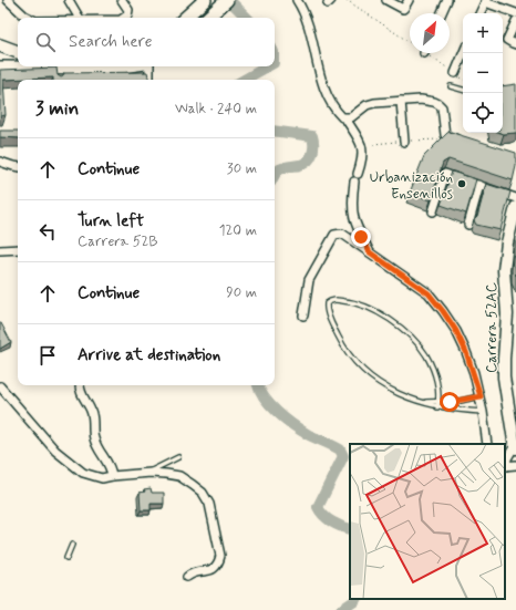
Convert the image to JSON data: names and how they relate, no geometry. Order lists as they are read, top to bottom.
{
  "streets": {
    "street": ["Carrera 52AC"]
  },
  "places": ["Urbanización Ensenillos"],
  "north": "top right",
  "page": {
    "map_buttons": ["+", "−"],
    "search": "Search here",
    "heading": ["3 min", "Walk · 240 m"],
    "list": [
      ["Continue", "30 m"],
      ["Turn left", "Carrera 52B", "120 m"],
      ["Continue", "90 m"],
      "Arrive at destination"
    ]
  }
}
